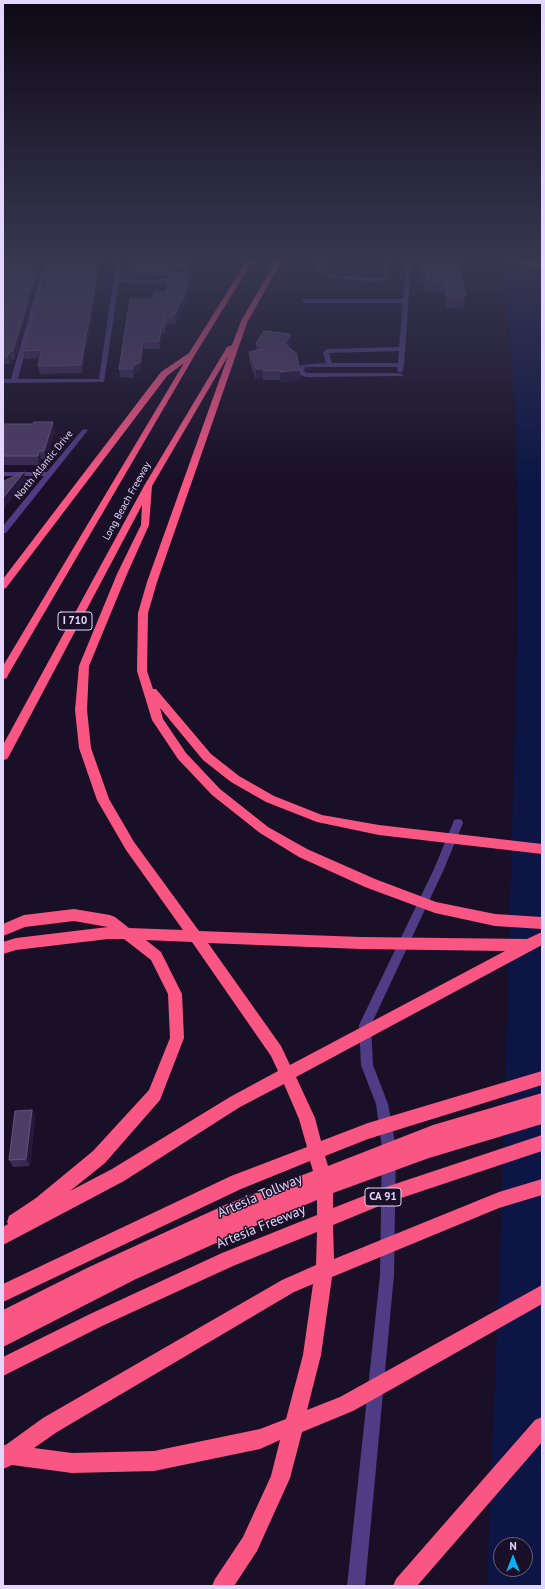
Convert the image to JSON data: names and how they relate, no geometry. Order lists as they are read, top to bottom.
{
  "streets": {
    "highway": [
      "Long Beach Freeway",
      "I 710",
      "Artesia Tollway",
      "CA 91",
      "Artesia Freeway"
    ],
    "street": ["North Atlantic Drive"]
  },
  "north": "top"
}
